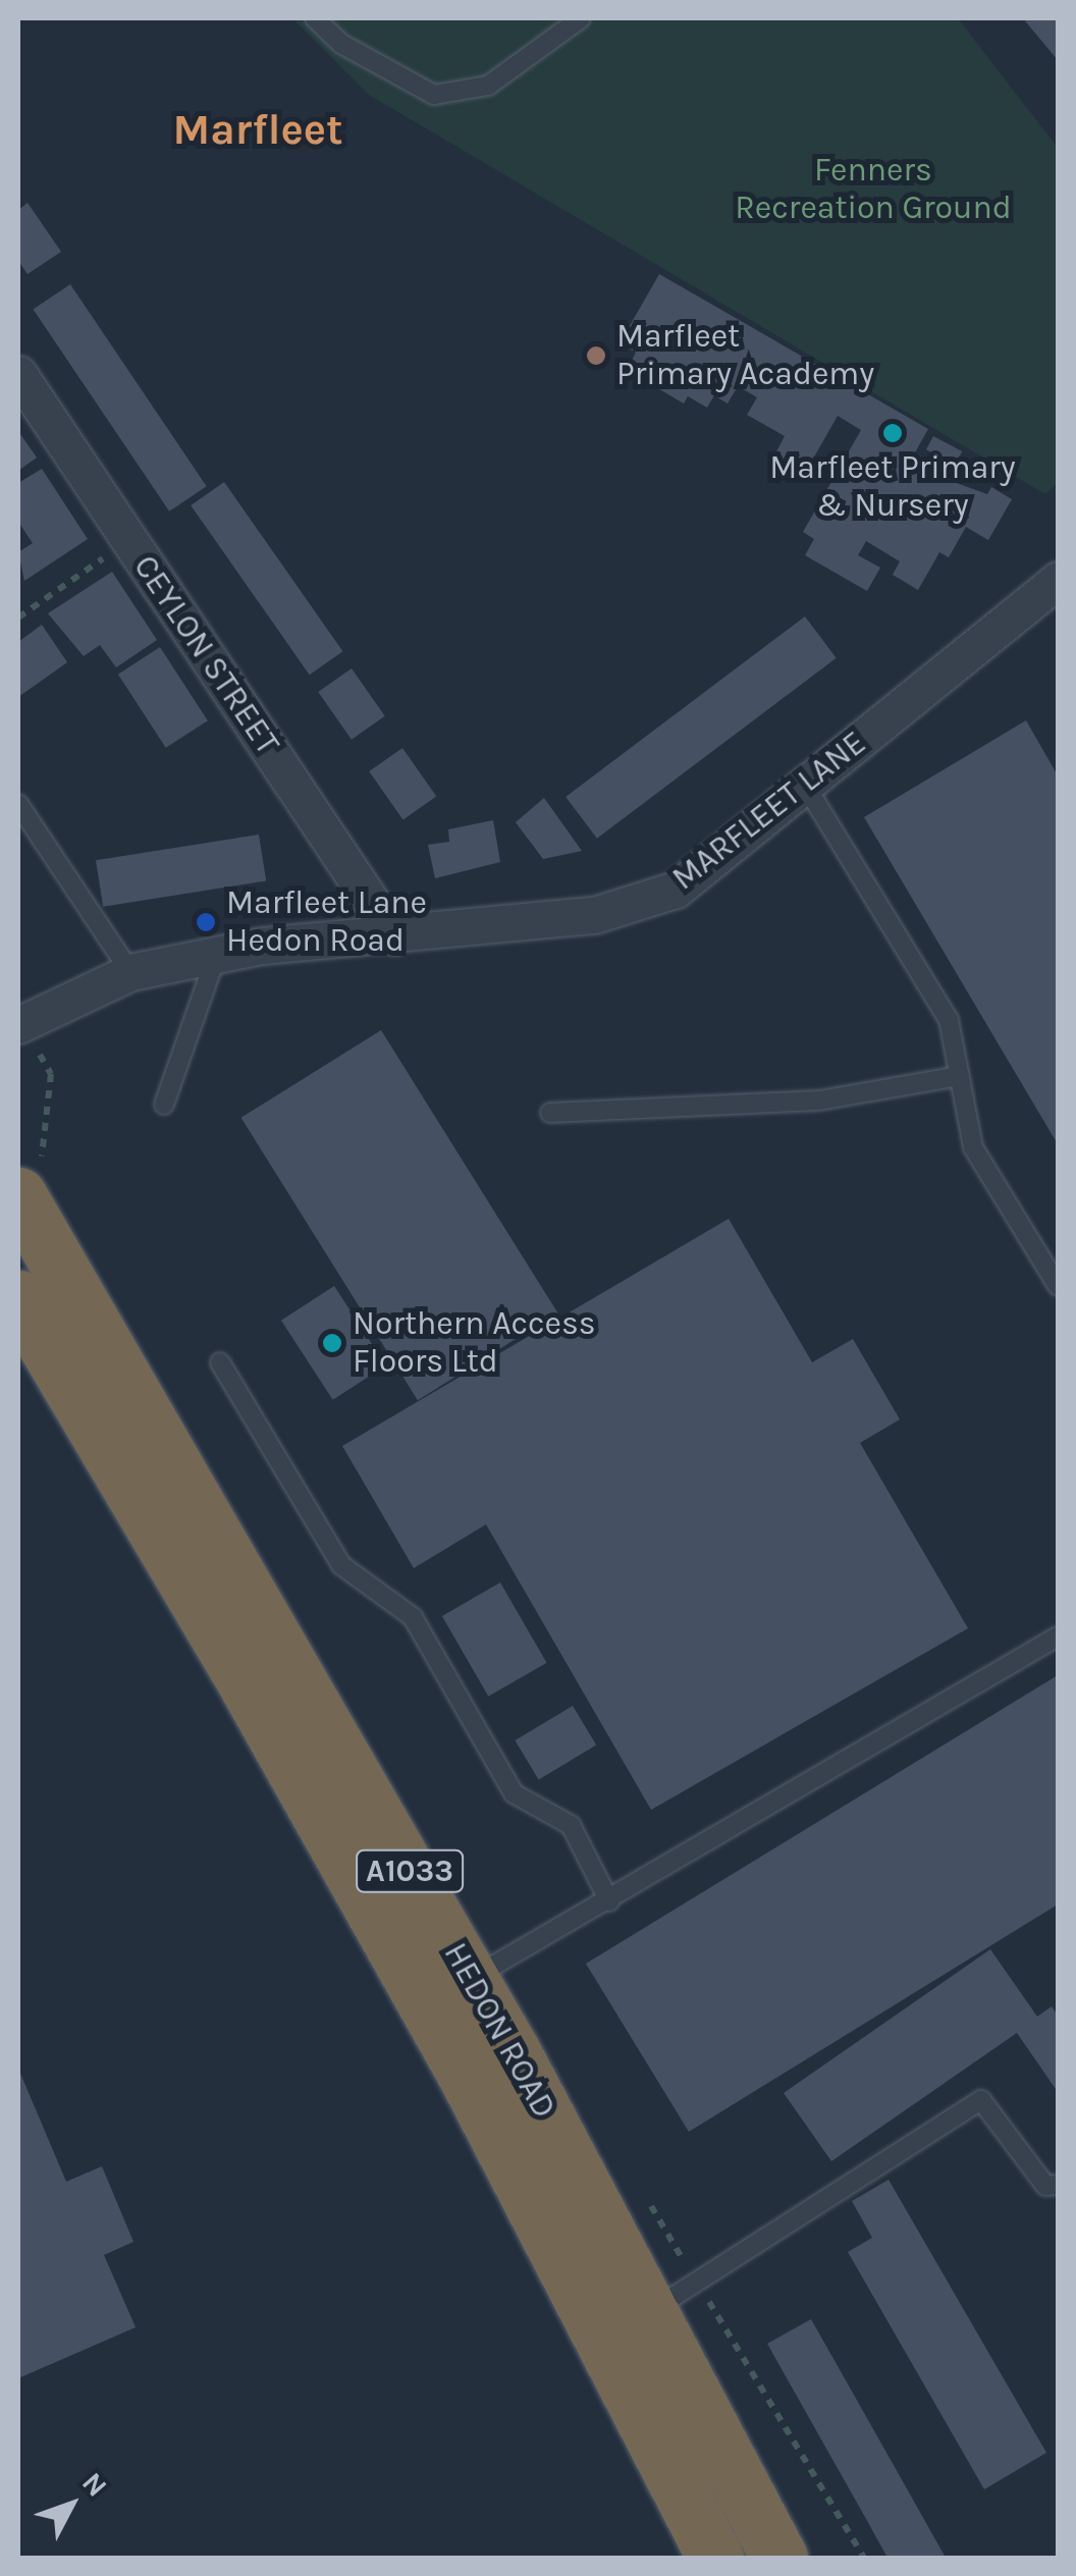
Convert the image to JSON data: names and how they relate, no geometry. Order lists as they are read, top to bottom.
{
  "streets": {
    "highway": ["A1033", "HEDON ROAD"],
    "street": ["CEYLON STREET", "MARFLEET LANE"]
  },
  "crossings": [
    ["CEYLON STREET", "MARFLEET LANE"]
  ],
  "districts": ["Marfleet"],
  "parks": ["Fenners Recreation Ground"],
  "places": [
    "Marfleet Primary Academy",
    "Marfleet Primary & Nursery",
    "Marfleet Lane Hedon Road",
    "Northern Access Floors Ltd"
  ],
  "north": "top right"
}
